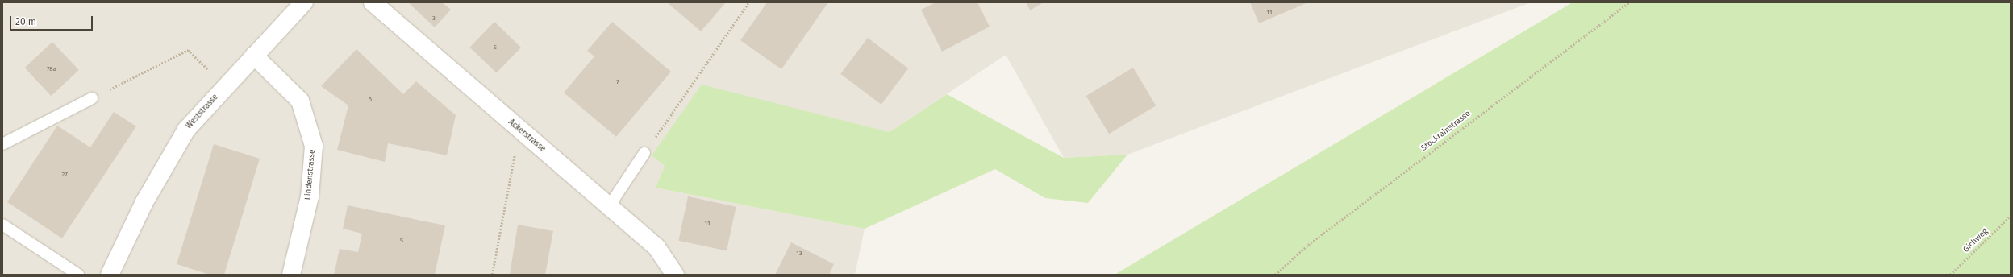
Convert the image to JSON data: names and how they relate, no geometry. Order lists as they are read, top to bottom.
{
  "streets": {
    "street": ["Weststrasse", "Ackerstrasse", "Lindenstrasse"],
    "path": ["Stockrainstrasse", "Gichweg"]
  },
  "crossings": [
    ["Weststrasse", "Lindenstrasse"]
  ],
  "house_numbers": [
    "11",
    "3",
    "5",
    "78a",
    "7",
    "6",
    "27",
    "11",
    "5",
    "13"
  ],
  "scale_bar": "20 m"
}
